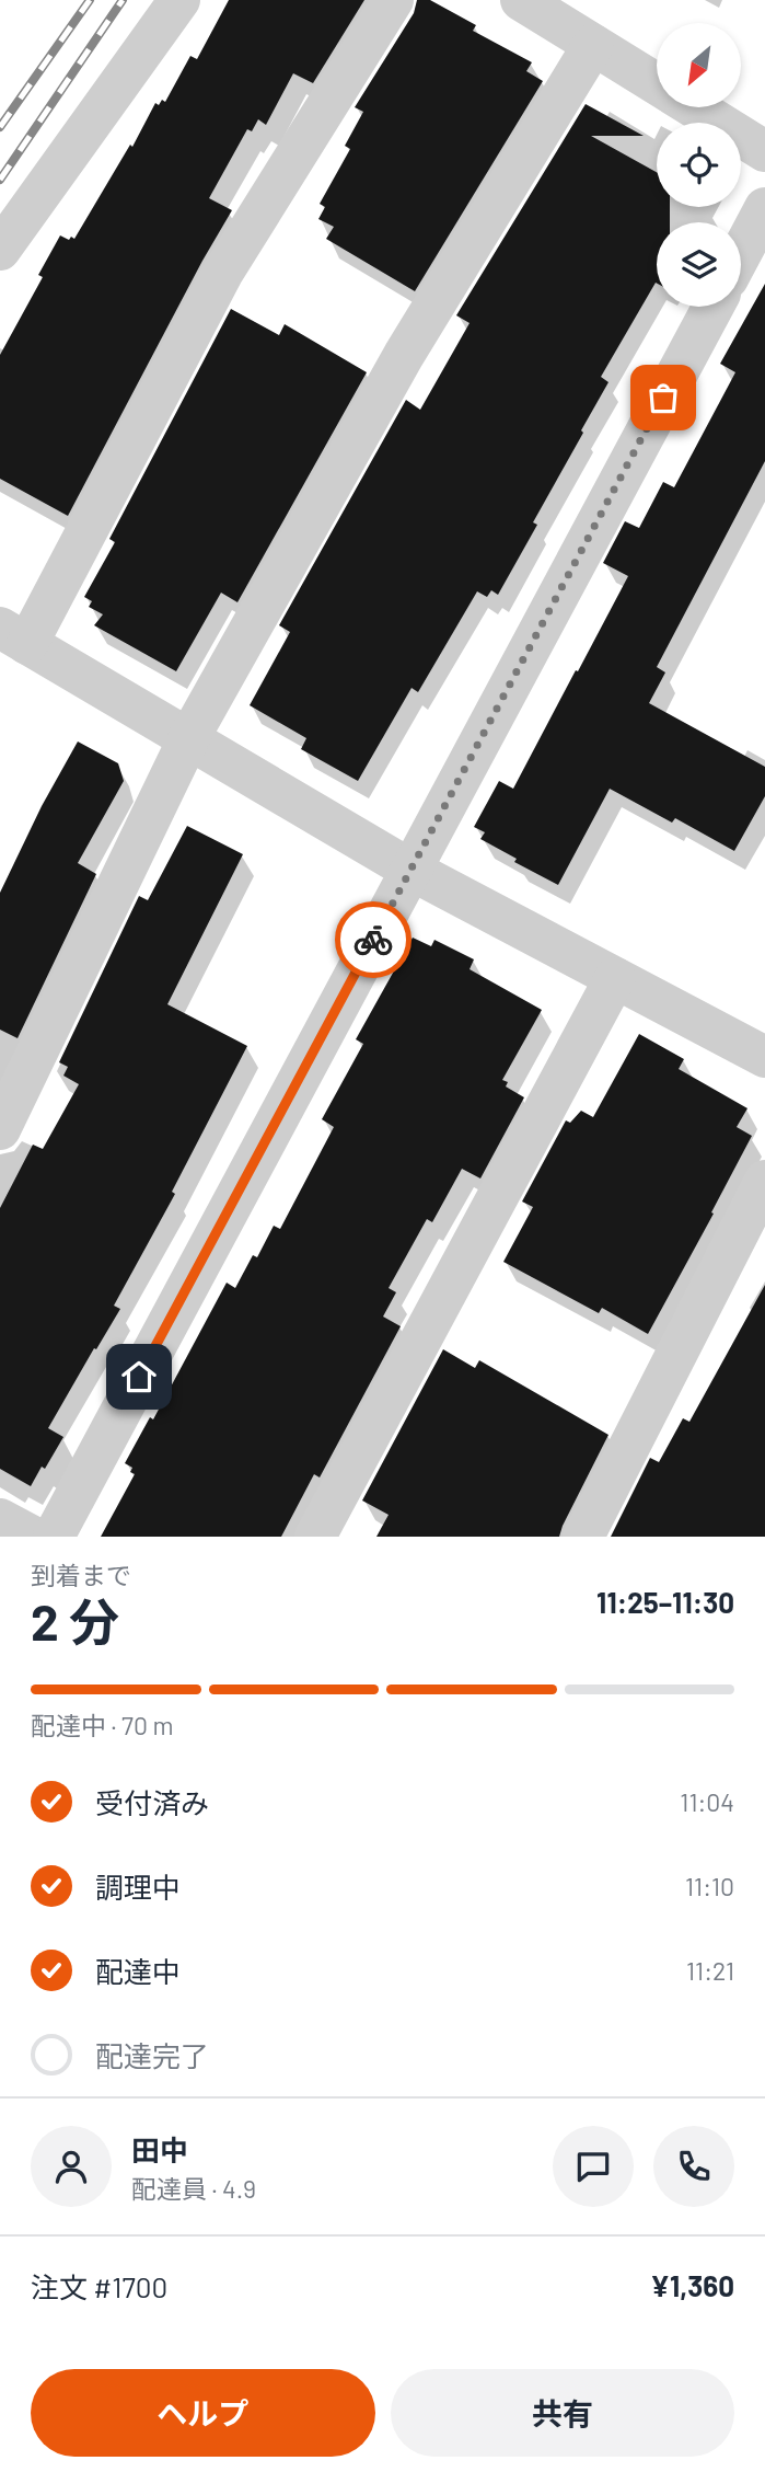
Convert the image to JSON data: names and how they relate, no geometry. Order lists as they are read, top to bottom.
{
  "north": "bottom left",
  "page": {
    "heading": ["2 分", "到着まで", "11:25–11:30"],
    "panel": [
      "田中",
      "配達員 · 4.9",
      "注文 #1700",
      "¥1,360"
    ],
    "bar": "配達中 · 70 m",
    "list": [
      ["受付済み", "11:04"],
      ["調理中", "11:10"],
      ["配達中", "11:21"],
      "配達完了"
    ],
    "buttons": ["ヘルプ", "共有"]
  }
}
